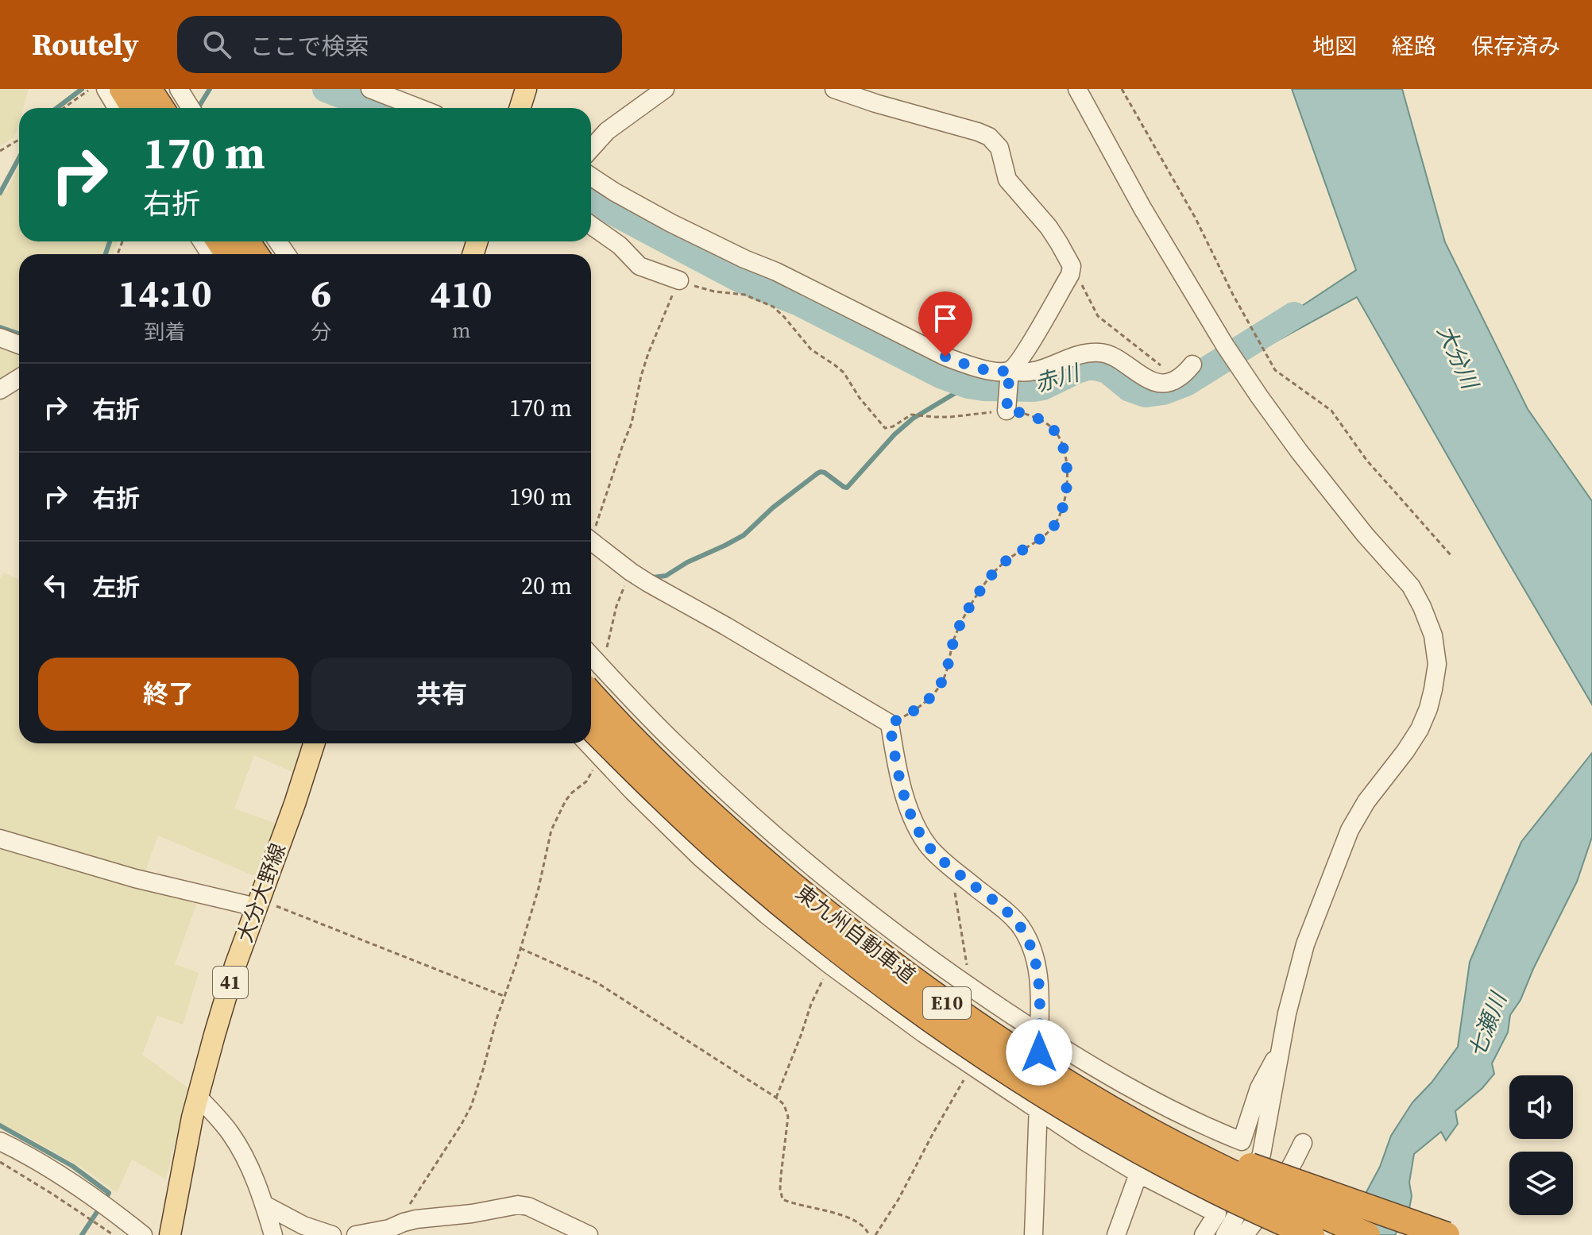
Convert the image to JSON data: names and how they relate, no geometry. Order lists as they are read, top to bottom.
{
  "streets": {
    "highway": ["東九州自動車道", "E10"],
    "main road": ["大分大野線", "41"]
  },
  "water": ["大分川", "赤川", "七瀬川"],
  "page": {
    "header": "Routely",
    "search": "ここで検索",
    "nav": ["地図", "経路", "保存済み"],
    "turn": ["170 m", "右折"],
    "eta": [
      "14:10",
      "到着",
      "6",
      "分",
      "410",
      "m"
    ],
    "list": [
      {
        "name": "右折",
        "value": "170 m"
      },
      {
        "name": "右折",
        "value": "190 m"
      },
      {
        "name": "左折",
        "value": "20 m"
      }
    ],
    "buttons": ["終了", "共有"]
  }
}
